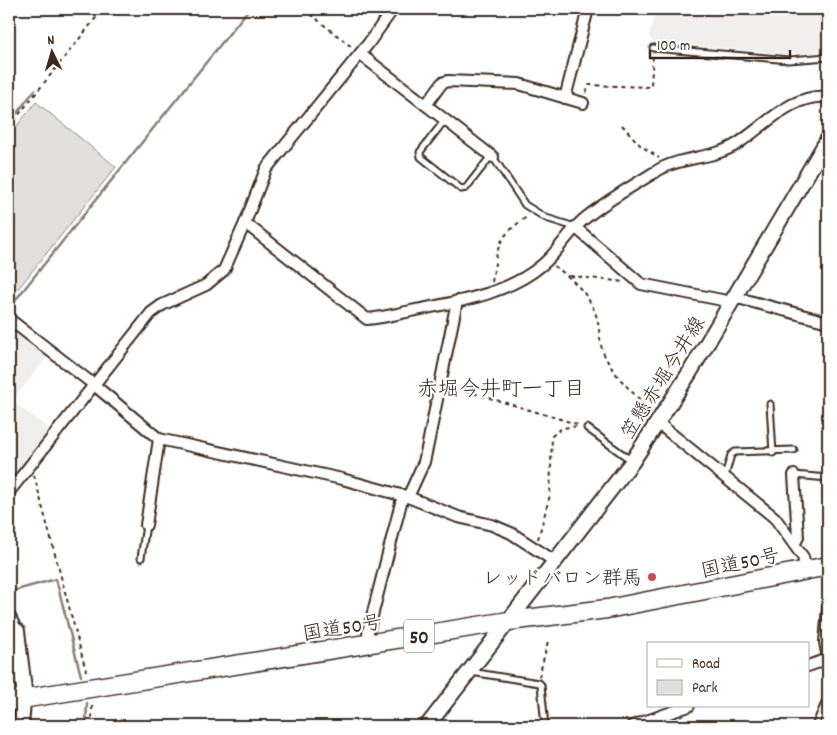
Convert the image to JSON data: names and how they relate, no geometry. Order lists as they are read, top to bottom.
{
  "streets": {
    "highway": ["国道50号", "50"],
    "main road": ["笠懸赤堀今井線"]
  },
  "crossings": [
    ["笠懸赤堀今井線", "国道50号"]
  ],
  "districts": ["赤堀今井町一丁目"],
  "places": ["レッドバロン群馬"],
  "legend": ["Road", "Park"],
  "scale_bar": "100 m",
  "north": "top"
}
